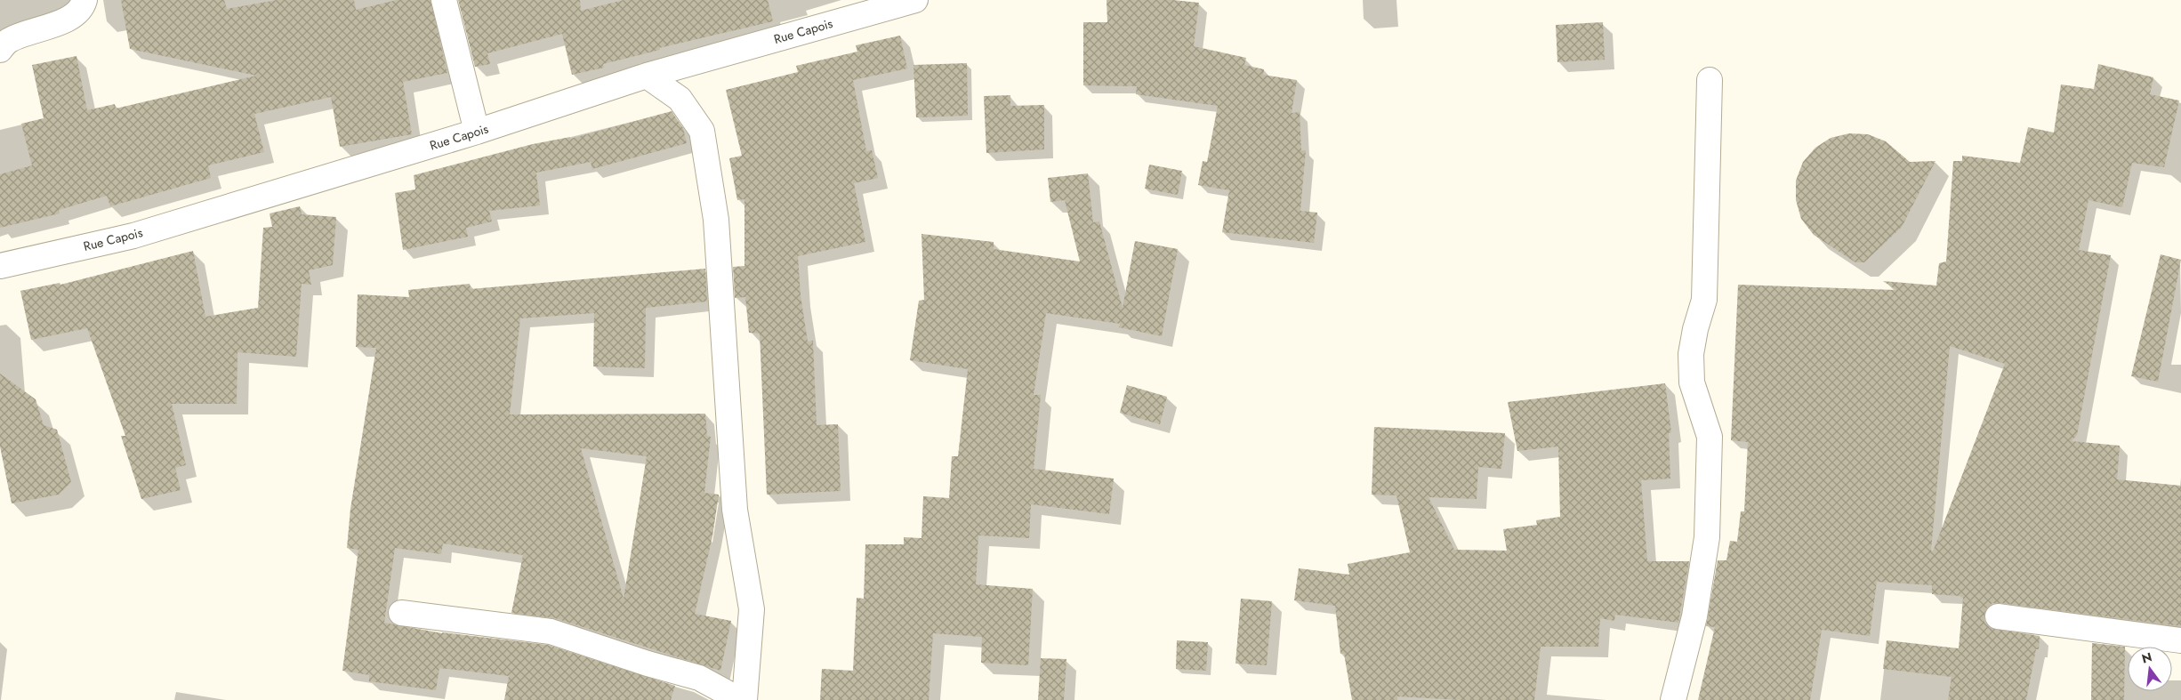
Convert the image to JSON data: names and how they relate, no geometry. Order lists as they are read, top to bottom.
{
  "streets": {
    "street": ["Rue Capois"]
  },
  "north": "top"
}
